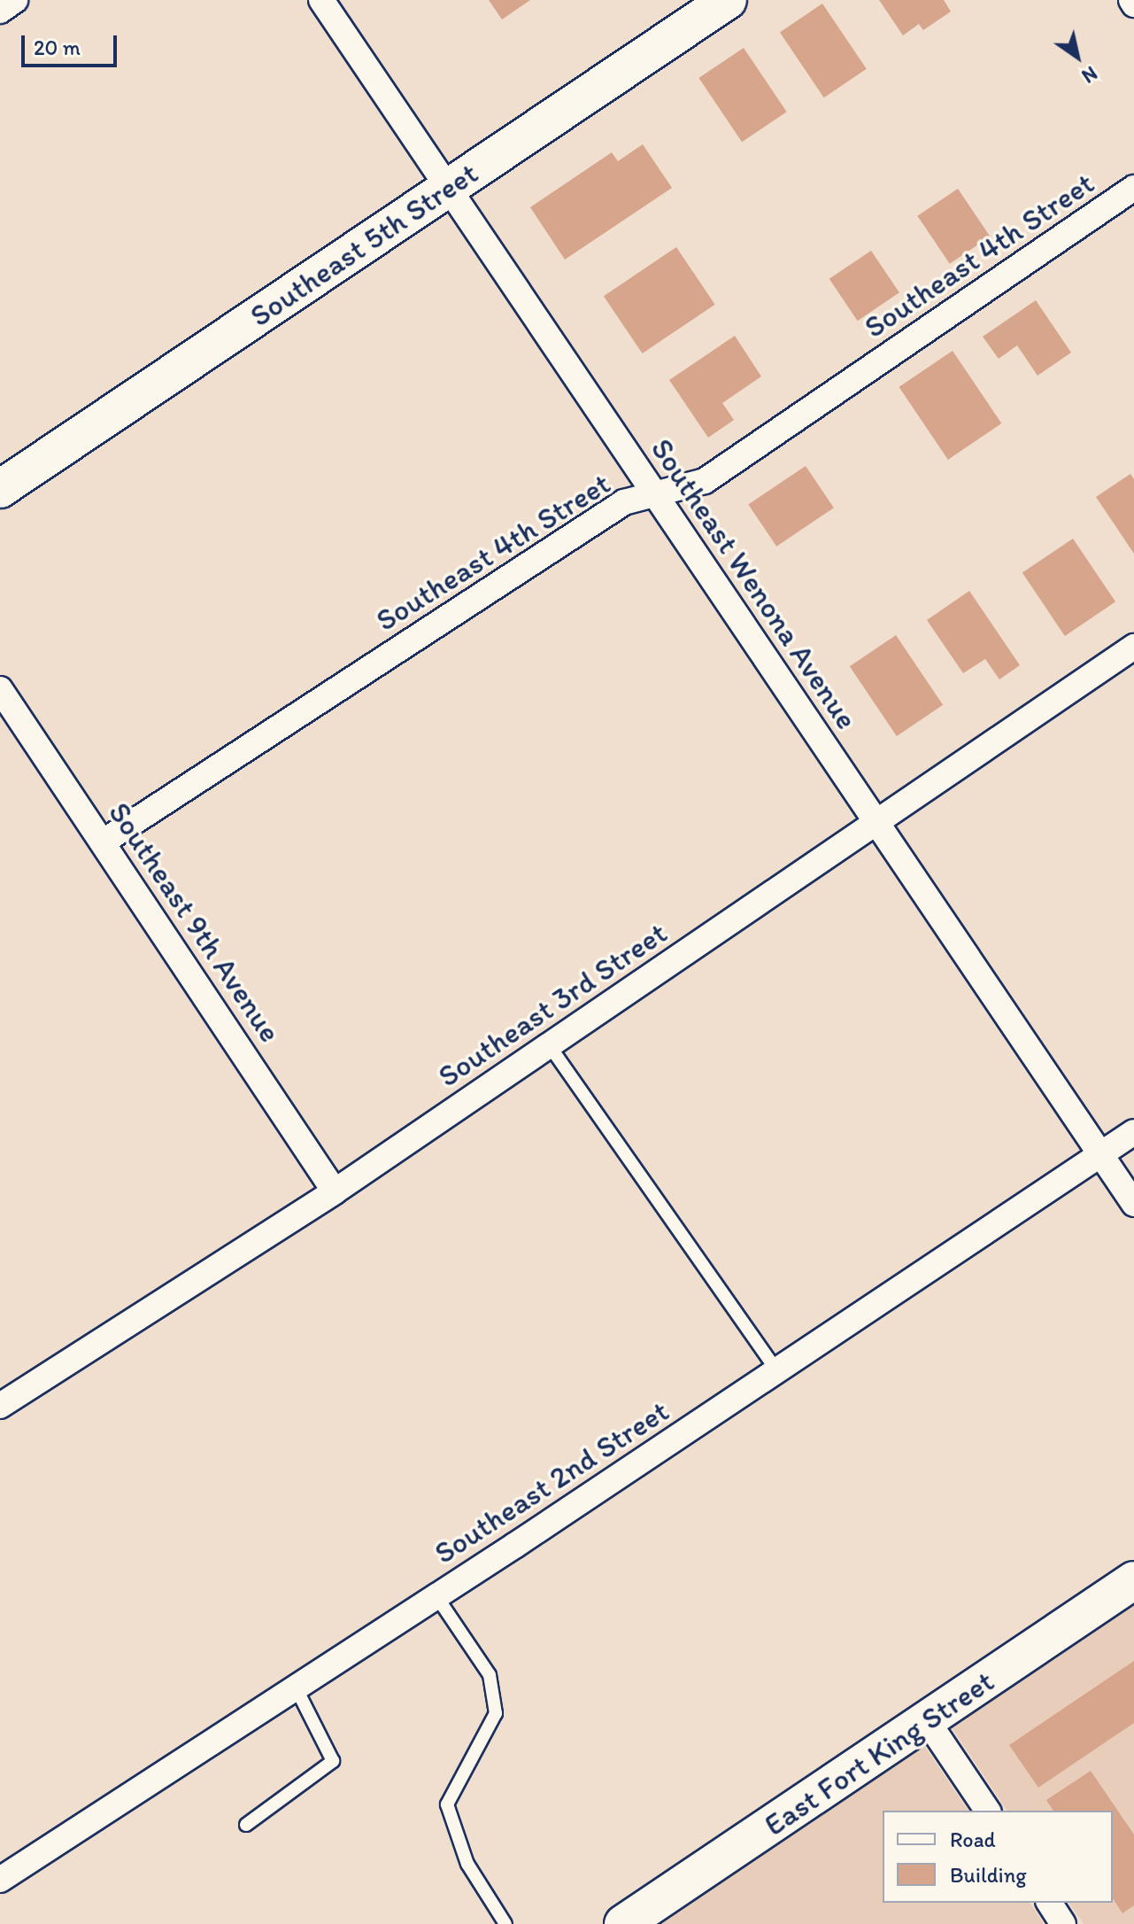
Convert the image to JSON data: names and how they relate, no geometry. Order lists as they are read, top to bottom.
{
  "streets": {
    "street": [
      "Southeast 5th Street",
      "Southeast 4th Street",
      "Southeast Wenona Avenue",
      "Southeast 9th Avenue",
      "Southeast 3rd Street",
      "Southeast 2nd Street",
      "East Fort King Street"
    ]
  },
  "crossings": [
    ["Southeast 5th Street", "Southeast Wenona Avenue"],
    ["Southeast 4th Street", "Southeast Wenona Avenue"],
    ["Southeast 4th Street", "Southeast 9th Avenue"],
    ["Southeast Wenona Avenue", "Southeast 3rd Street"],
    ["Southeast Wenona Avenue", "Southeast 2nd Street"],
    ["Southeast 9th Avenue", "Southeast 3rd Street"]
  ],
  "legend": ["Road", "Building"],
  "scale_bar": "20 m",
  "north": "bottom right"
}
